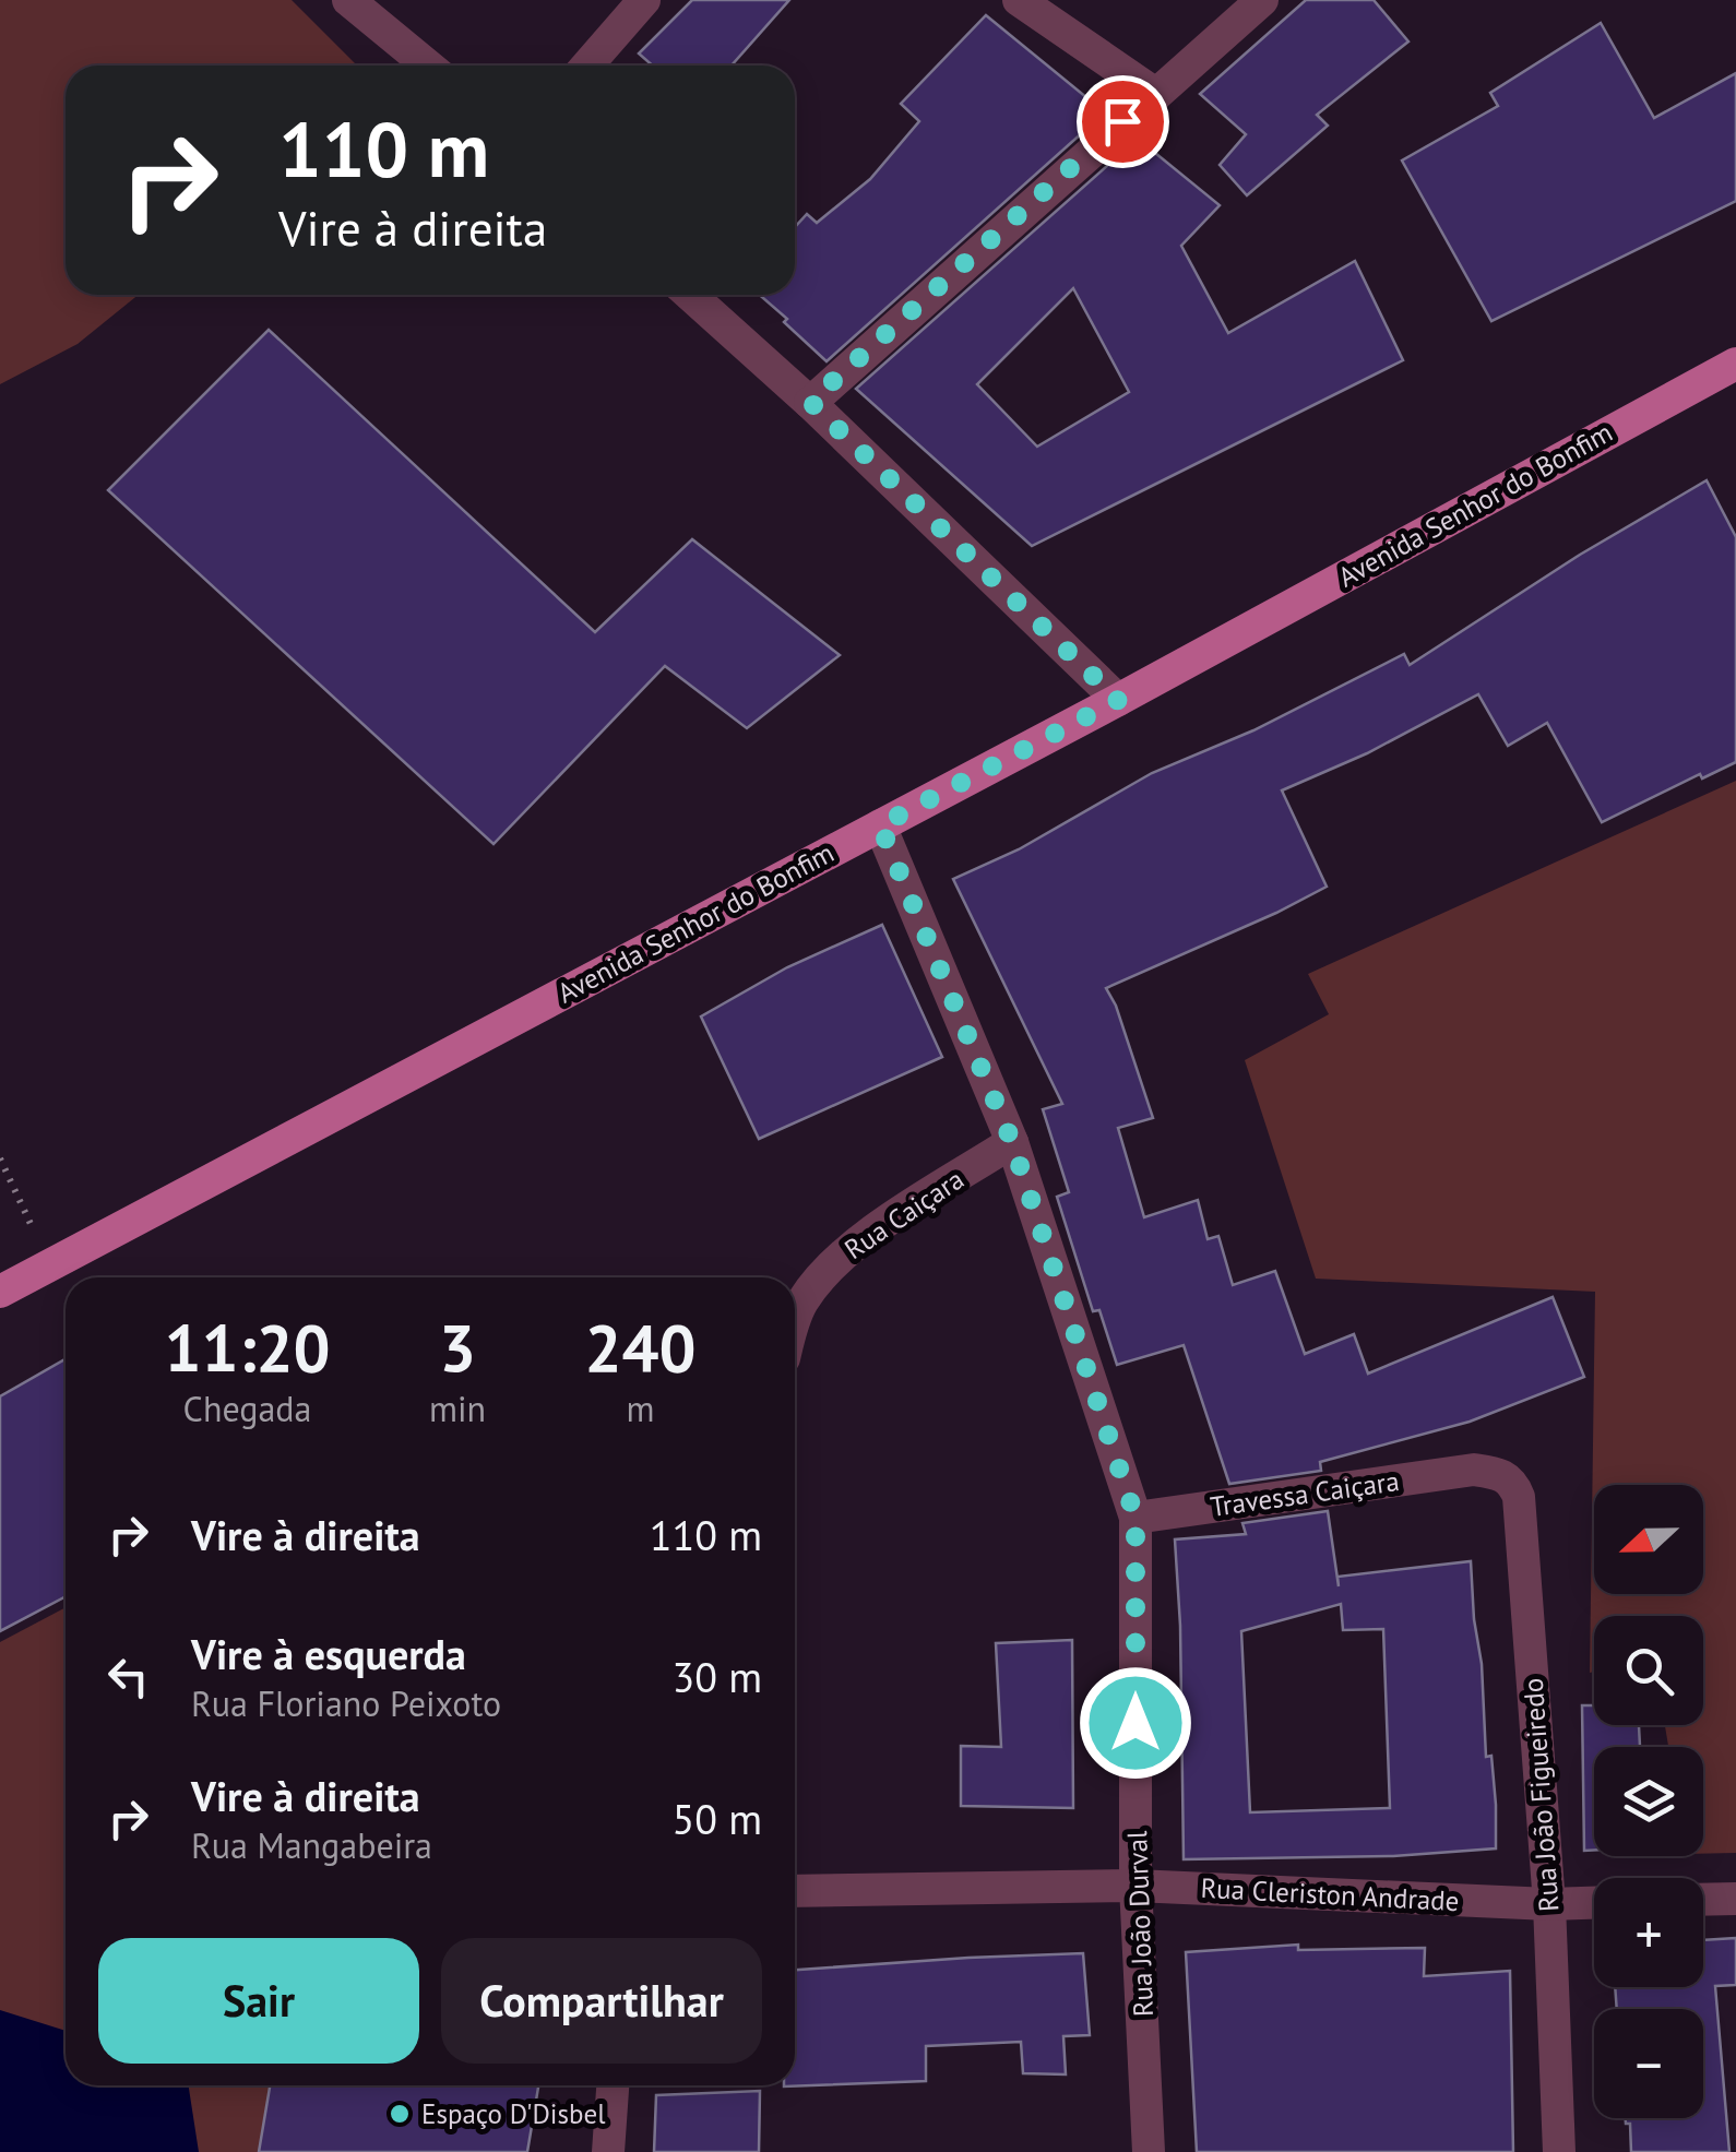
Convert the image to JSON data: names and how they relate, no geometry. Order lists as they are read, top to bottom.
{
  "streets": {
    "main road": ["Avenida Senhor do Bonfim"],
    "street": [
      "Rua Caiçara",
      "Travessa Caiçara",
      "Rua João Figueiredo",
      "Rua Cleriston Andrade",
      "Rua João Durval"
    ]
  },
  "crossings": [
    ["Avenida Senhor do Bonfim", "Rua João Durval"],
    ["Rua Caiçara", "Rua João Durval"],
    ["Travessa Caiçara", "Rua João Figueiredo"],
    ["Travessa Caiçara", "Rua João Durval"],
    ["Rua João Figueiredo", "Rua Cleriston Andrade"],
    ["Rua Cleriston Andrade", "Rua João Durval"]
  ],
  "places": ["Espaço D'Disbel"],
  "north": "left",
  "page": {
    "turn": ["110 m", "Vire à direita"],
    "eta": [
      "11:20",
      "Chegada",
      "3",
      "min",
      "240",
      "m"
    ],
    "list": [
      {
        "name": "Vire à direita",
        "value": "110 m"
      },
      {
        "name": "Vire à esquerda",
        "note": "Rua Floriano Peixoto",
        "value": "30 m"
      },
      {
        "name": "Vire à direita",
        "note": "Rua Mangabeira",
        "value": "50 m"
      }
    ],
    "map_buttons": ["+", "−"],
    "buttons": ["Sair", "Compartilhar"]
  }
}
